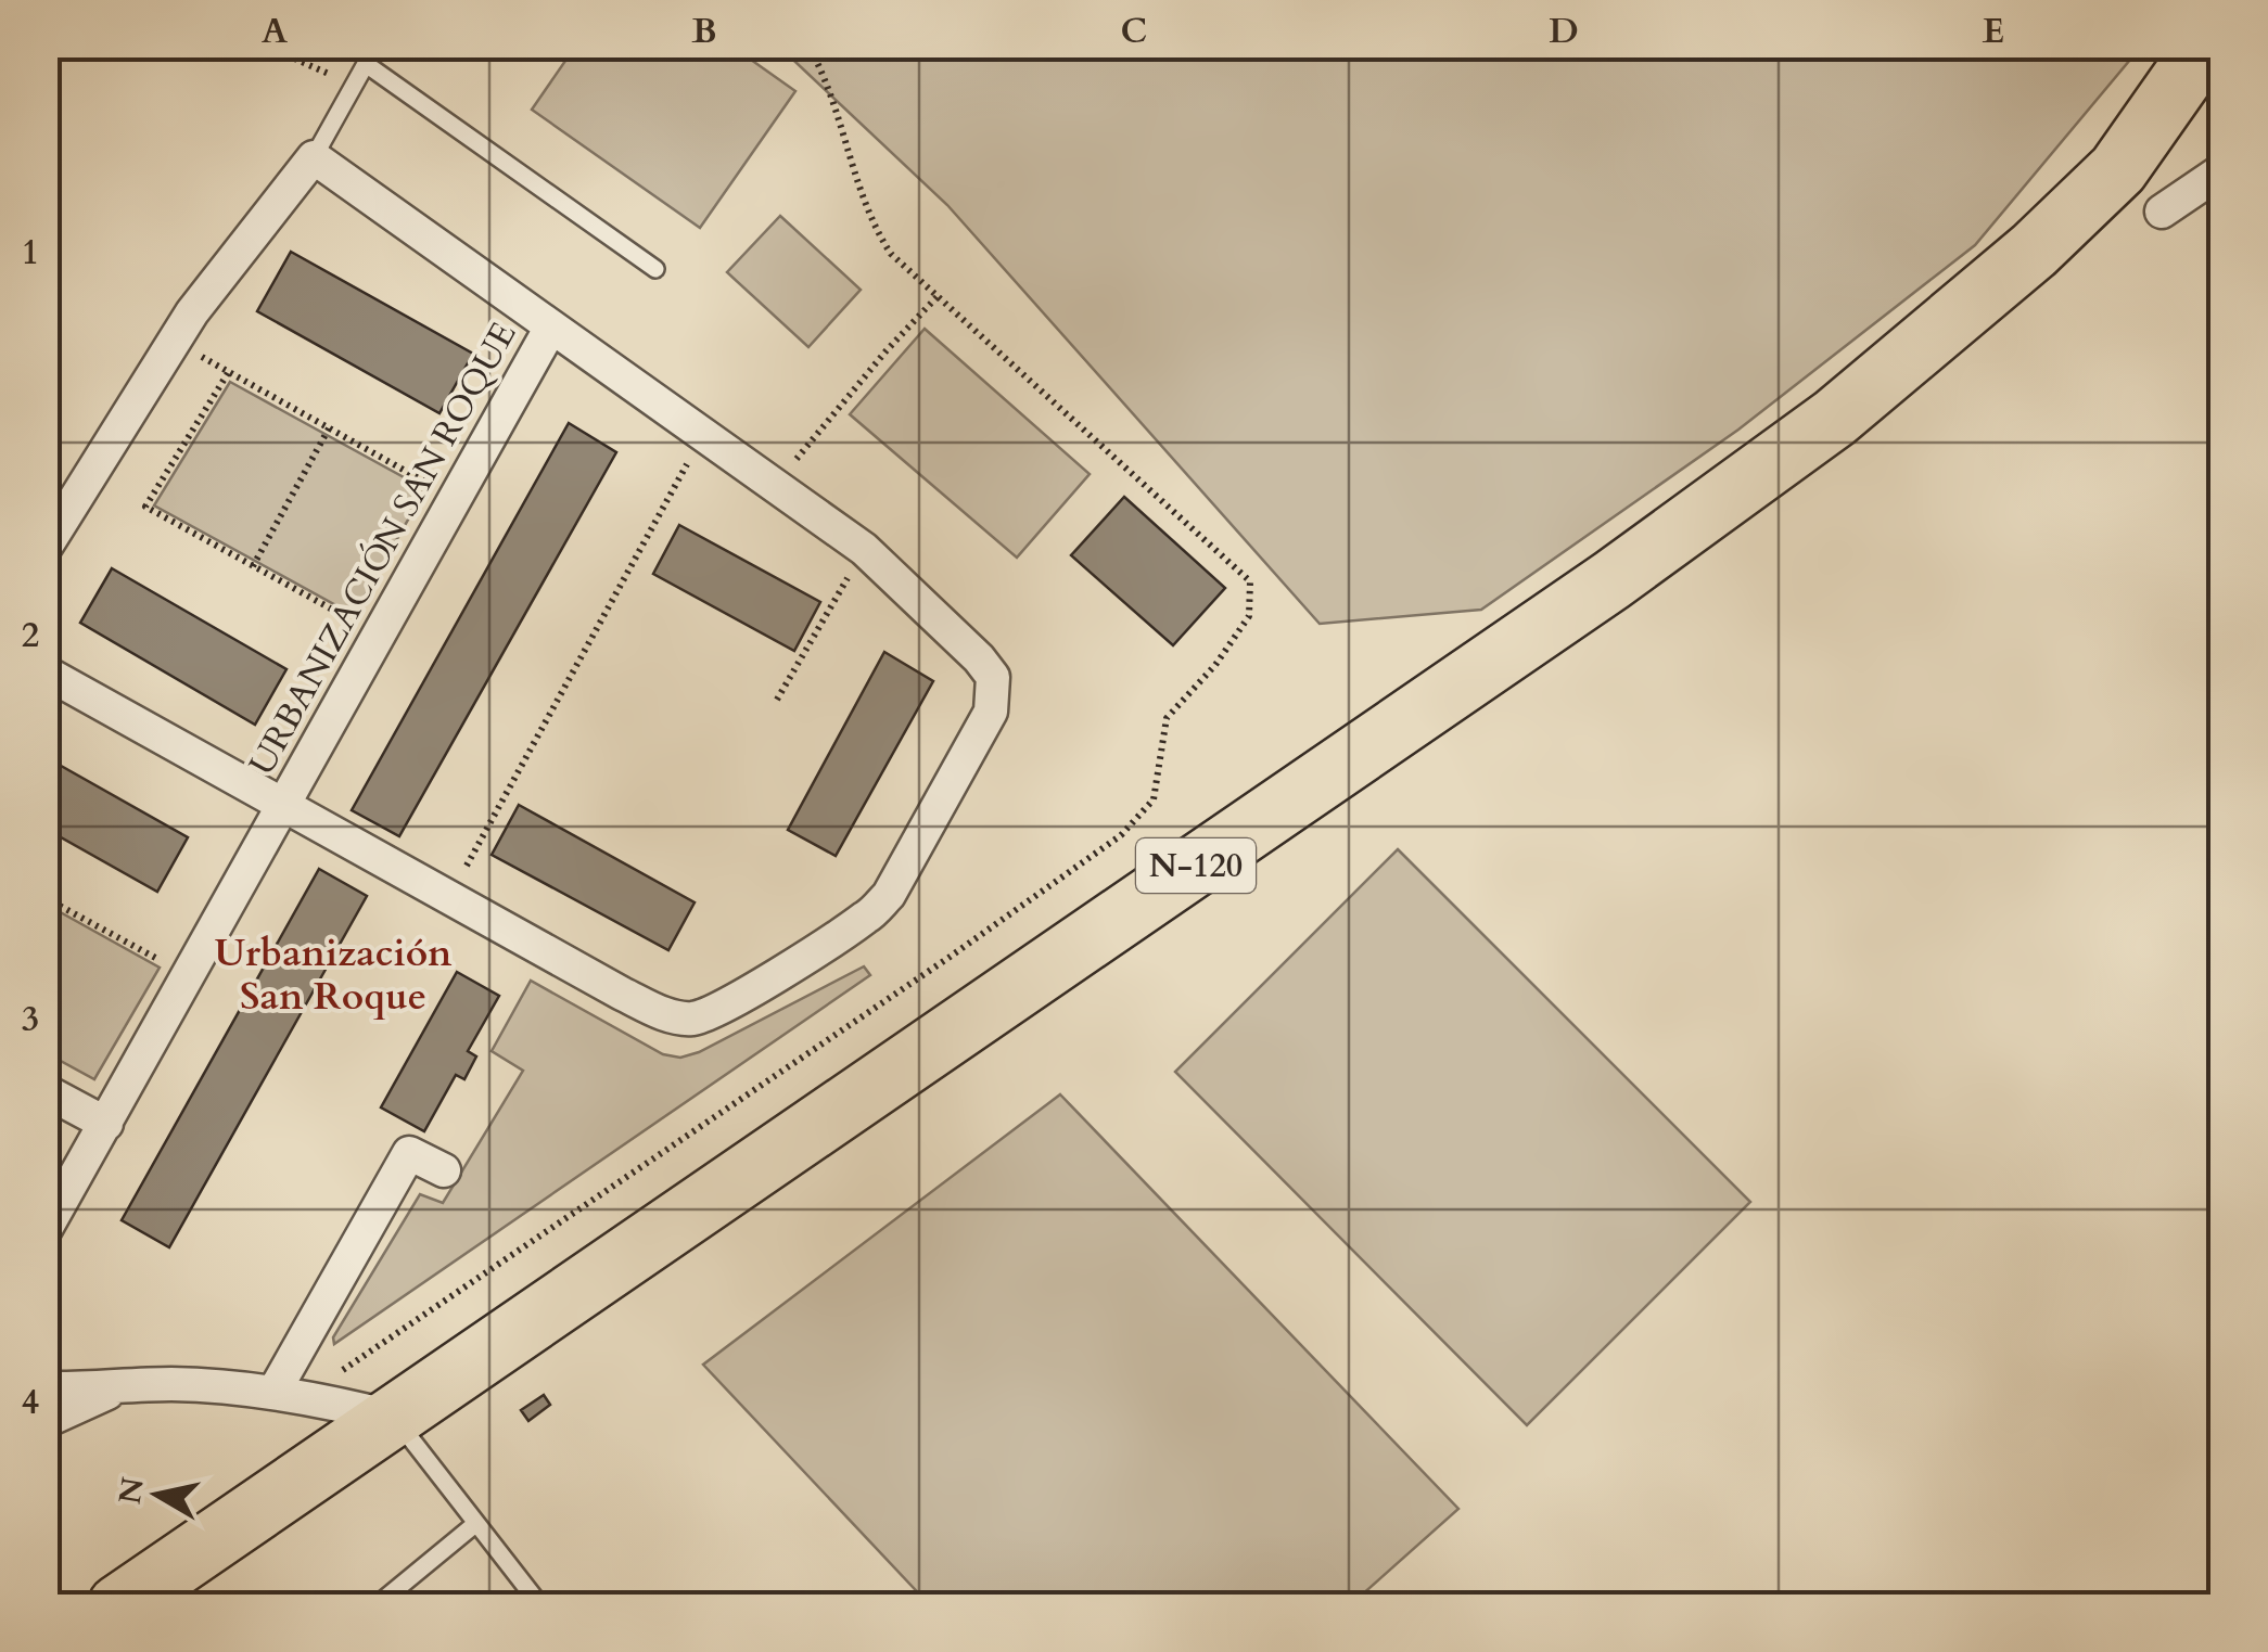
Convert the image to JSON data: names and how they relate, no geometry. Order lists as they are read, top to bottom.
{
  "streets": {
    "highway": ["N-120"],
    "street": ["URBANIZACIÓN SAN ROQUE"]
  },
  "districts": ["Urbanización San Roque"],
  "north": "left",
  "grid": {
    "columns": [
      "A",
      "B",
      "C",
      "D",
      "E"
    ],
    "rows": [
      "1",
      "2",
      "3",
      "4"
    ]
  }
}
